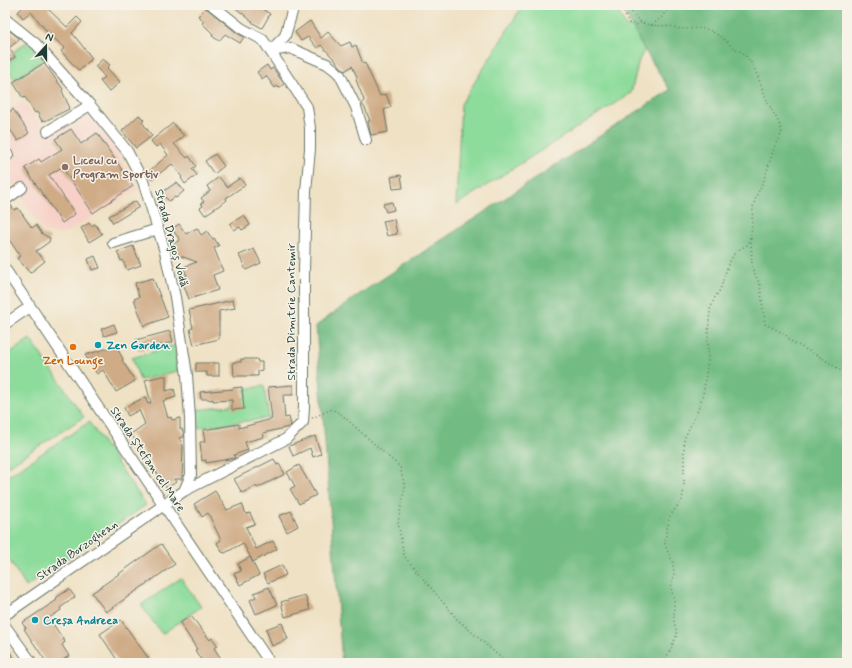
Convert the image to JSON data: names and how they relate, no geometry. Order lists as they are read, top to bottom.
{
  "streets": {
    "street": [
      "Strada Dragoș Vodă",
      "Strada Dimitrie Cantemir",
      "Strada Ștefan cel Mare",
      "Strada Borzoghean"
    ]
  },
  "crossings": [
    ["Strada Ștefan cel Mare", "Strada Borzoghean"]
  ],
  "places": [
    "Liceul cu Program Sportiv",
    "Zen Garden",
    "Zen Lounge",
    "Creșa Andreea"
  ],
  "north": "top"
}
